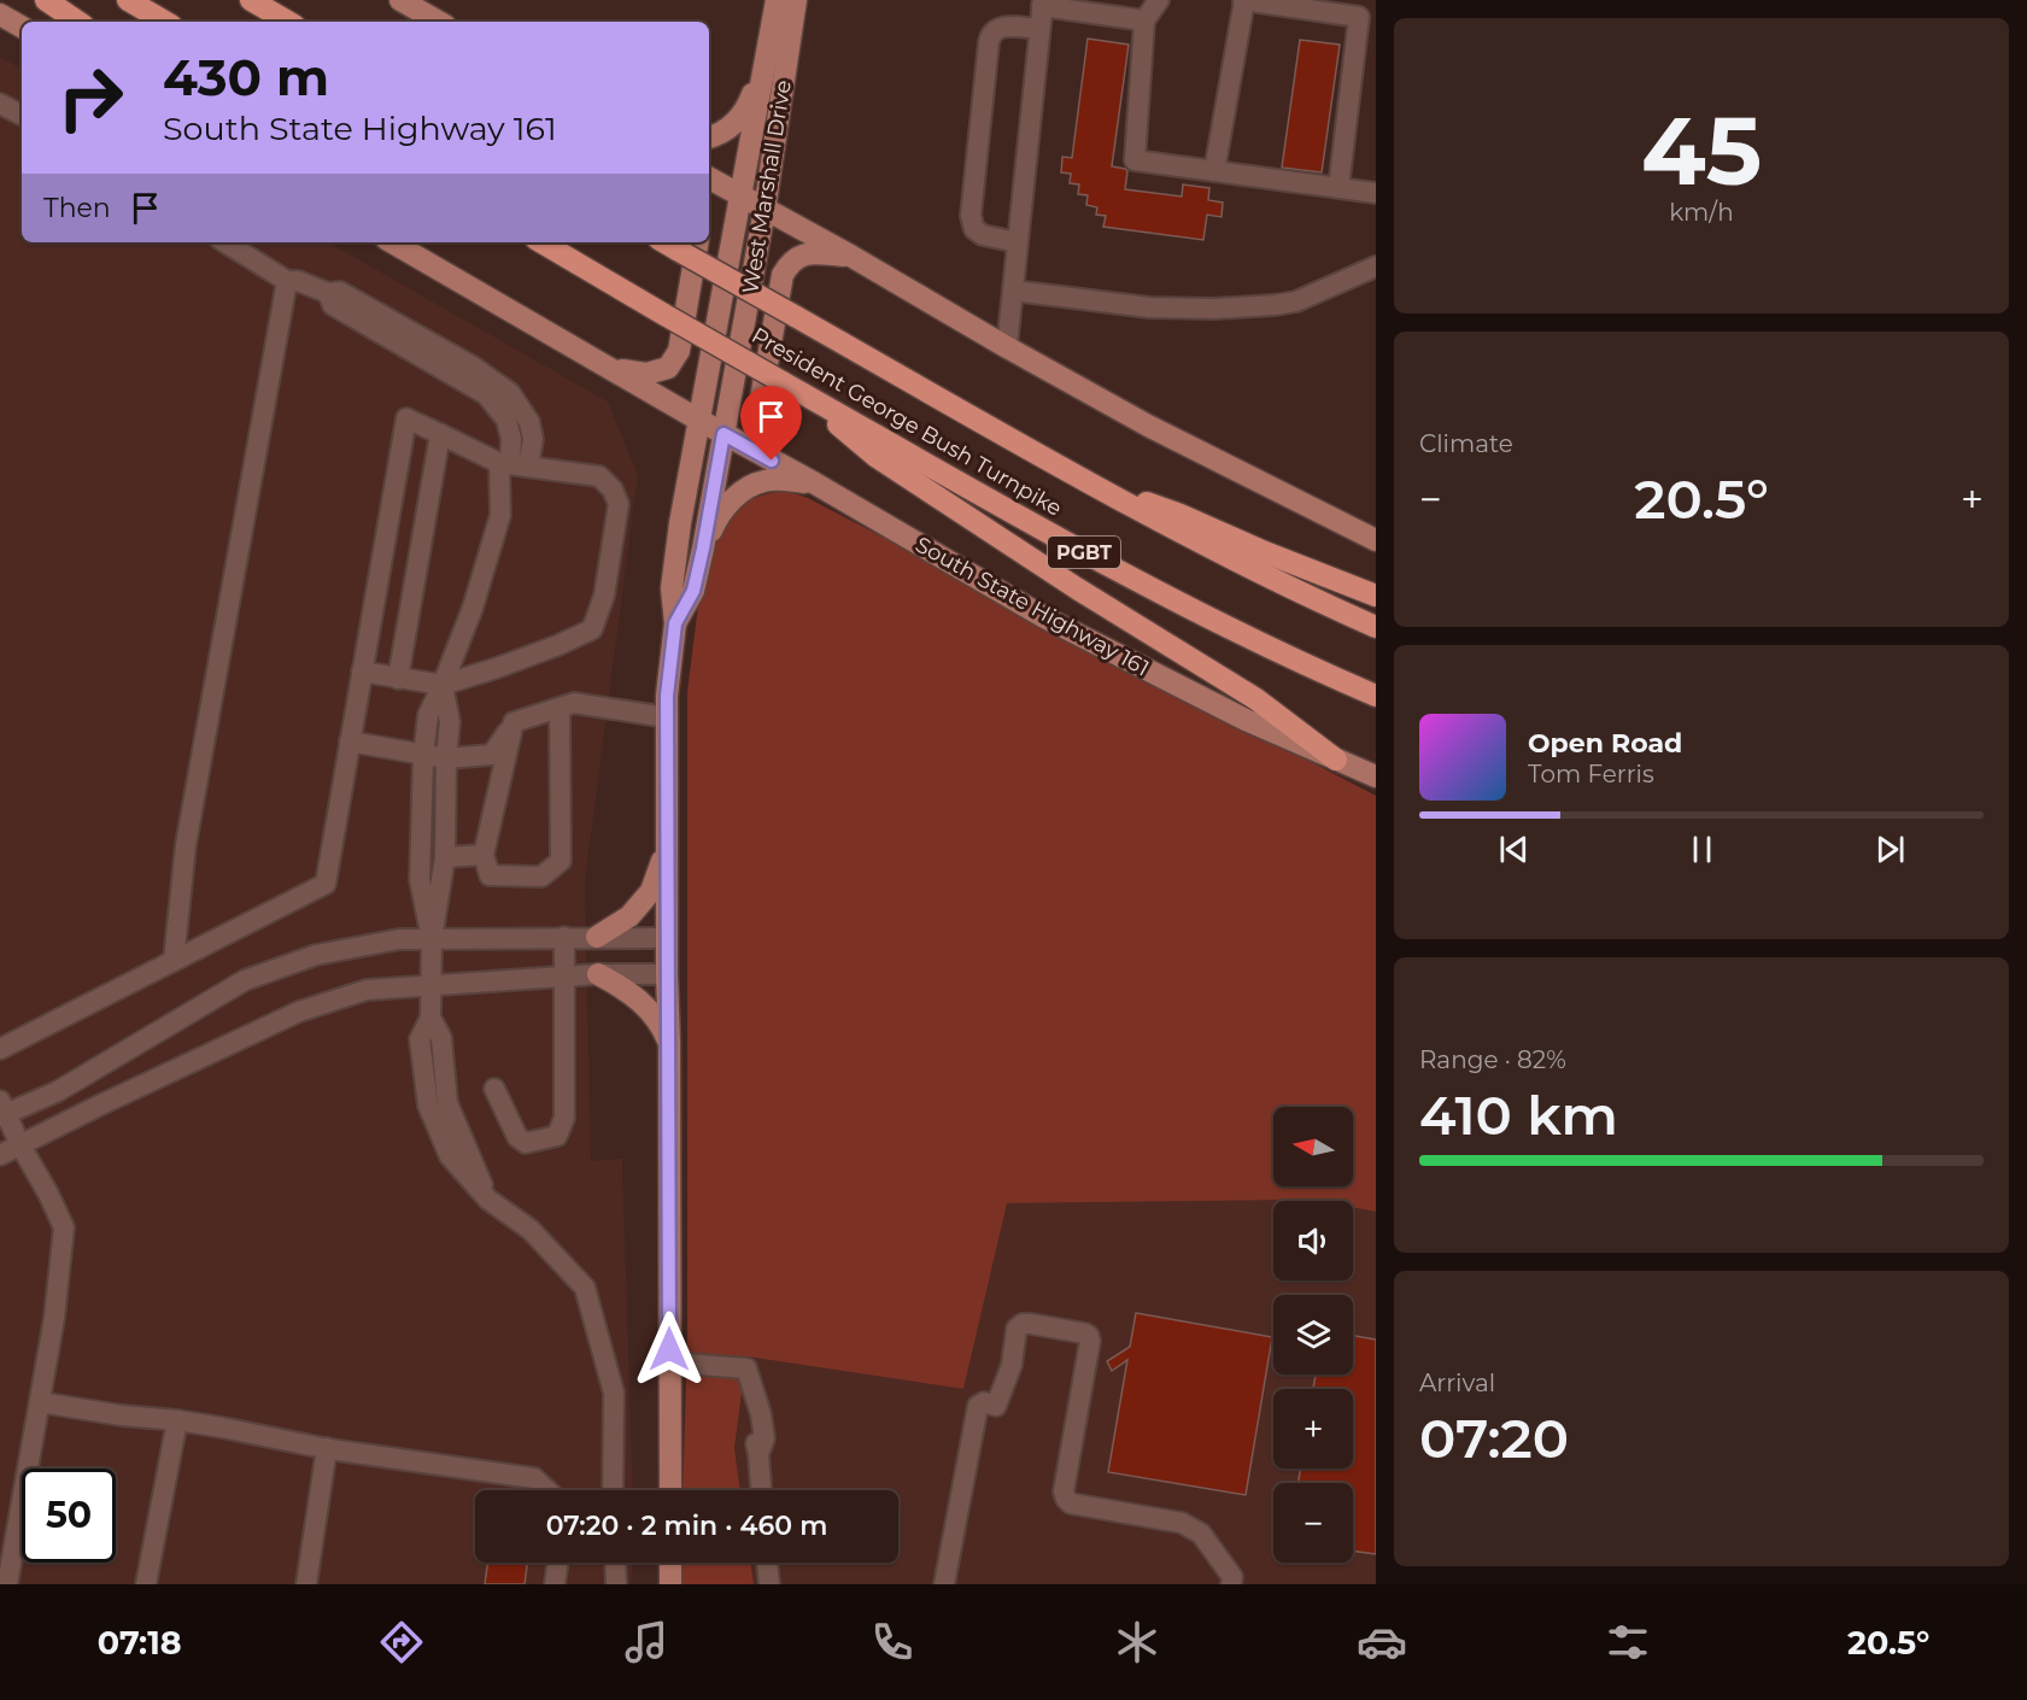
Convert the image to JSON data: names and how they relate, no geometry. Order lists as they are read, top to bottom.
{
  "streets": {
    "highway": ["President George Bush Turnpike", "PGBT"],
    "main road": ["West Marshall Drive", "South State Highway 161"]
  },
  "crossings": [
    ["West Marshall Drive", "South State Highway 161"]
  ],
  "north": "left",
  "page": {
    "tile": [
      ["45", "km/h"],
      "Climate",
      ["Range · 82%", "410 km"],
      ["Arrival", "07:20"]
    ],
    "turn": ["430 m", "South State Highway 161"],
    "then": "Then",
    "heat": ["−", "20.5°", "+"],
    "song": ["Open Road", "Tom Ferris"],
    "map_buttons": ["+", "−"],
    "limit": "50",
    "trip": "07:20 · 2 min · 460 m",
    "tabs": ["07:18", "20.5°"]
  }
}
